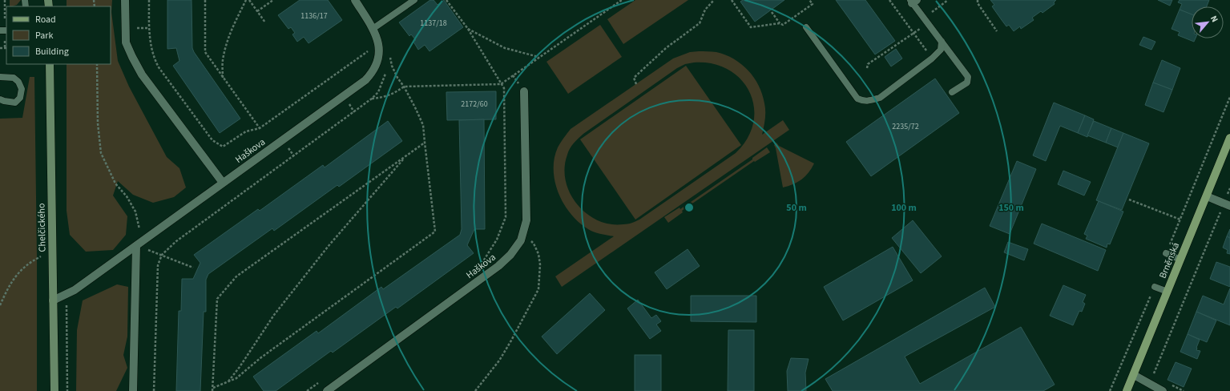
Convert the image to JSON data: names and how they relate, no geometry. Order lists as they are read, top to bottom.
{
  "streets": {
    "main road": ["Brněnská"],
    "street": ["Haškova", "Chelčického"]
  },
  "crossings": [
    ["Haškova", "Chelčického"]
  ],
  "house_numbers": [
    "1136/17",
    "1137/18",
    "2172/60",
    "2235/72"
  ],
  "legend": ["Road", "Park", "Building"],
  "north": "top right",
  "rings": ["50 m", "100 m", "150 m"]
}
